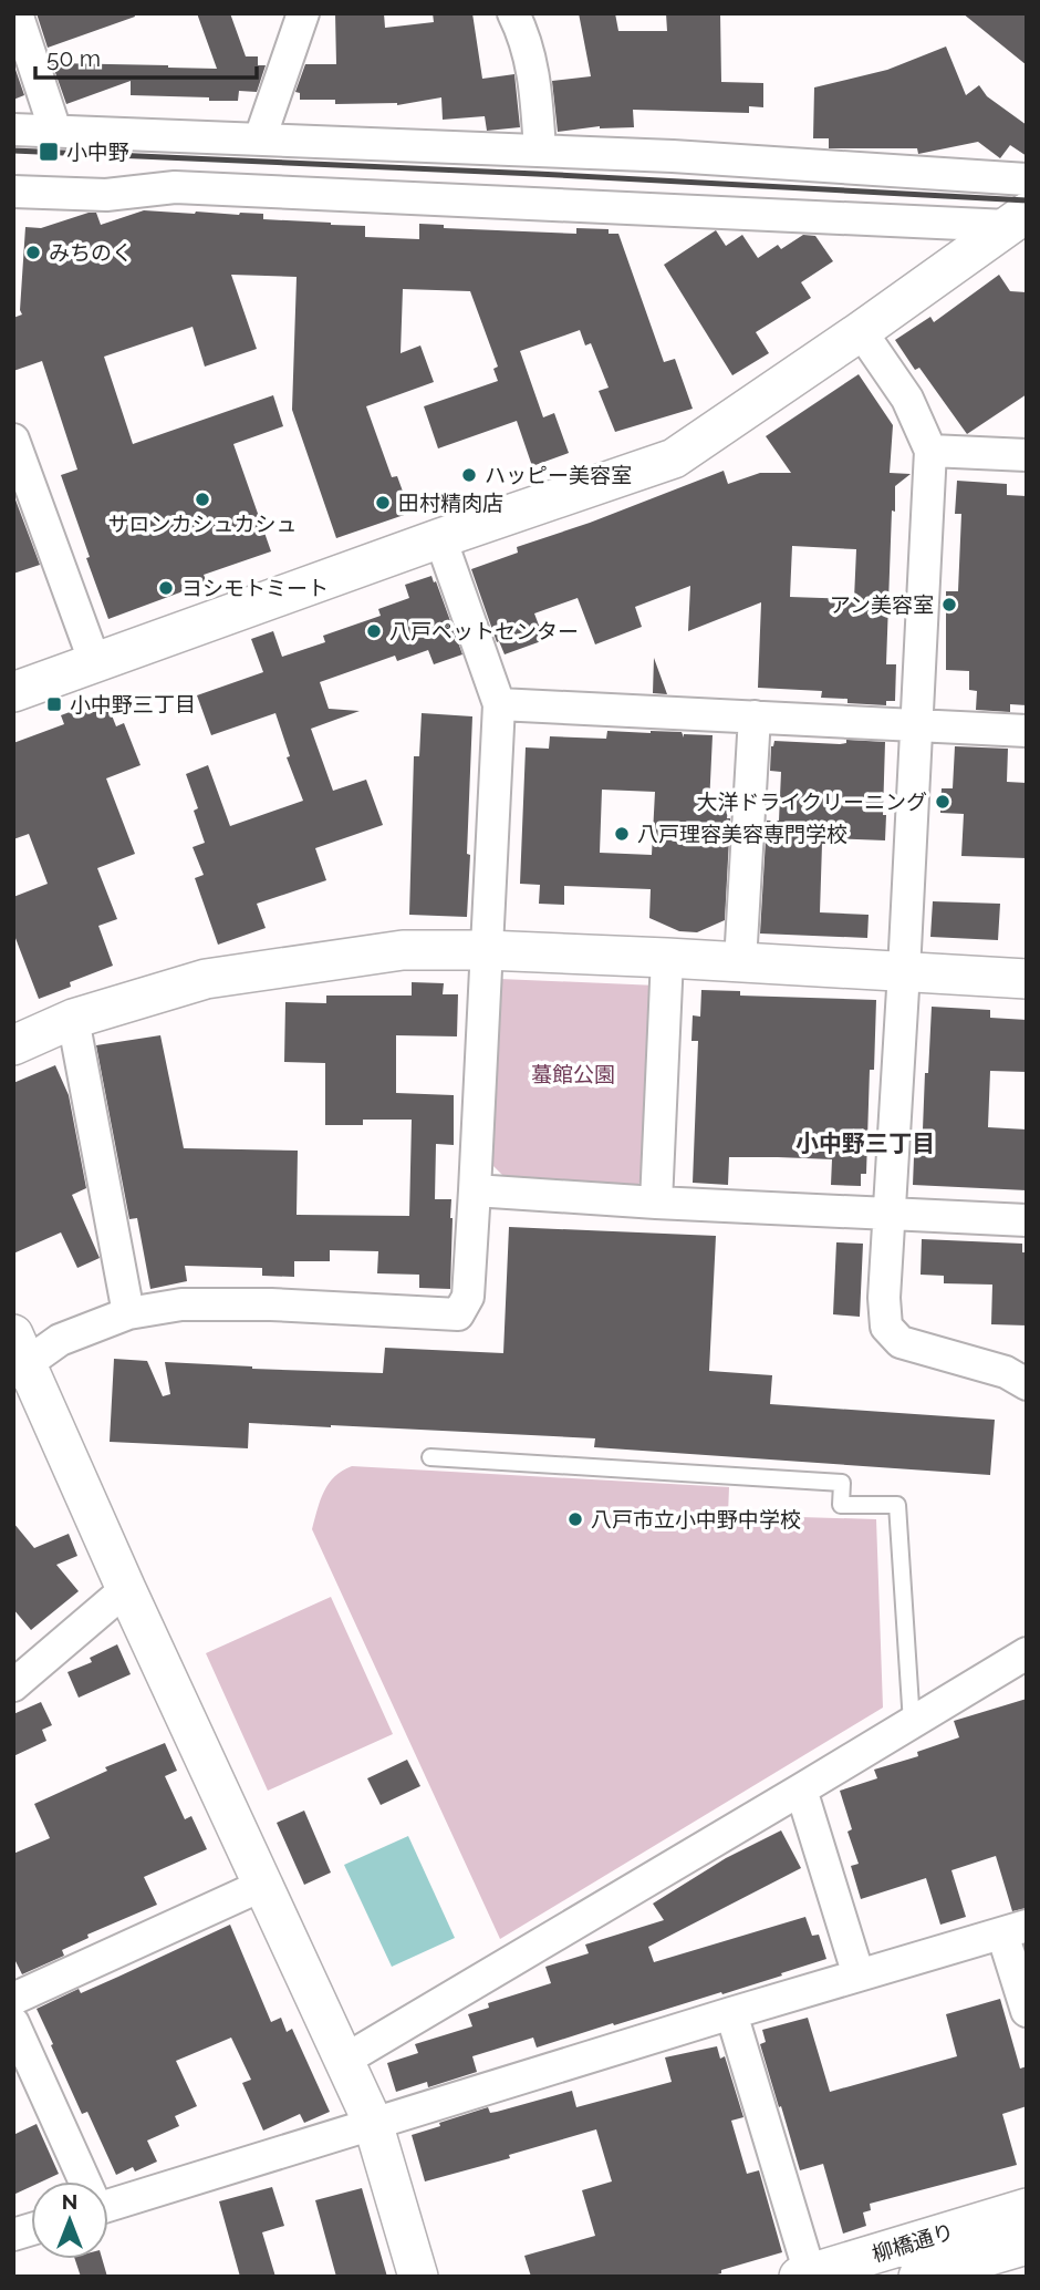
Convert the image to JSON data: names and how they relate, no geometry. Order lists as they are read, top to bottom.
{
  "streets": {
    "street": ["柳橋通り"]
  },
  "districts": ["小中野三丁目"],
  "parks": ["蟇館公園"],
  "places": {
    "transit": ["小中野", "小中野三丁目"],
    "other": [
      "みちのく",
      "ハッピー美容室",
      "サロンカシュカシュ",
      "田村精肉店",
      "ヨシモトミート",
      "アン美容室",
      "八戸ペットセンター",
      "大洋ドライクリーニング",
      "八戸理容美容専門学校",
      "八戸市立小中野中学校"
    ]
  },
  "scale_bar": "50 m",
  "north": "top"
}
